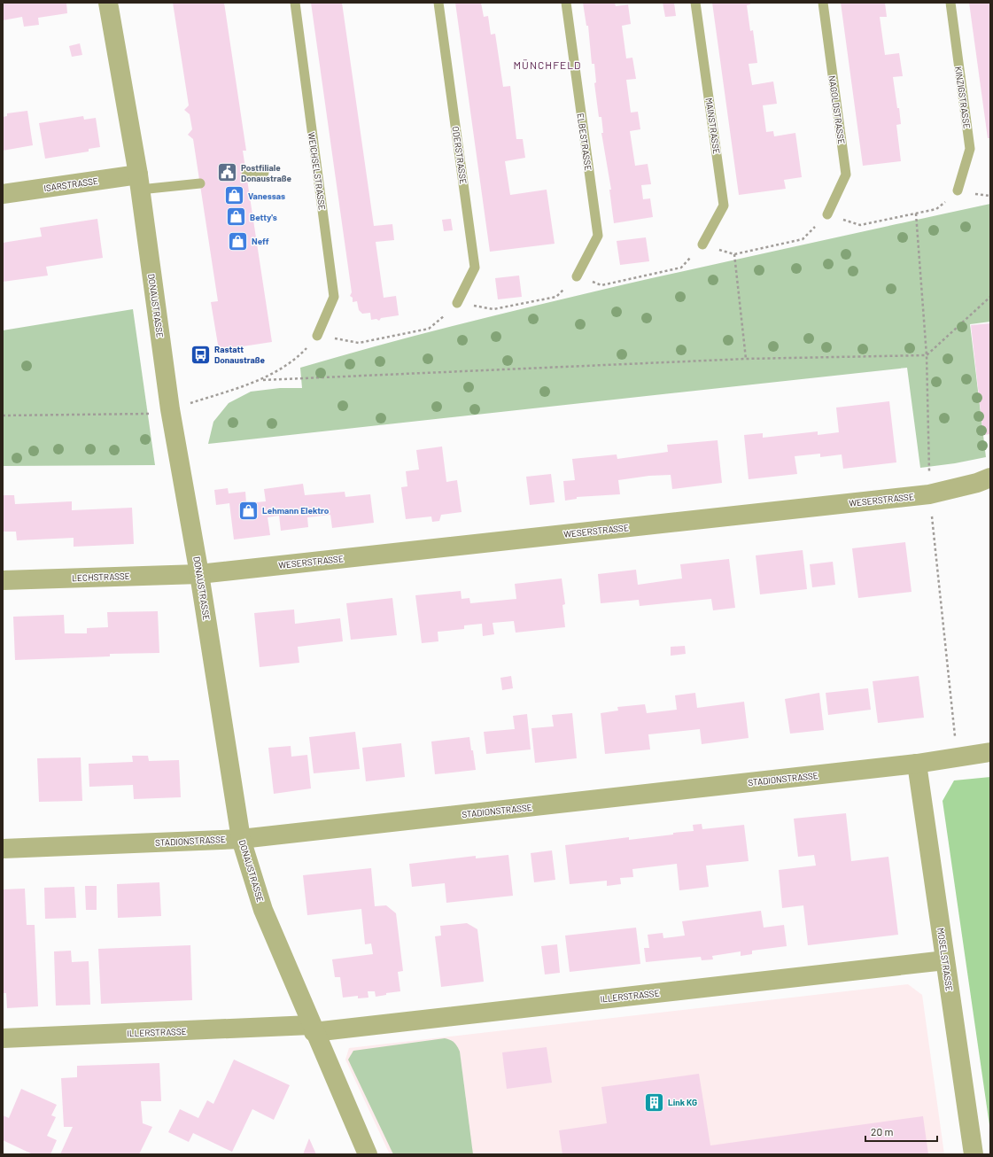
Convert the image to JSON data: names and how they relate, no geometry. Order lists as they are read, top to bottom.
{
  "streets": {
    "street": [
      "ISARSTRASSE",
      "DONAUSTRASSE",
      "WESERSTRASSE",
      "LECHSTRASSE",
      "STADIONSTRASSE",
      "MOSELSTRASSE",
      "ILLERSTRASSE"
    ],
    "lane": [
      "KINZIGSTRASSE",
      "NAGOLDSTRASSE",
      "MAINSTRASSE",
      "ELBESTRASSE",
      "ODERSTRASSE",
      "WEICHSELSTRASSE"
    ]
  },
  "crossings": [
    ["ISARSTRASSE", "DONAUSTRASSE"],
    ["DONAUSTRASSE", "WESERSTRASSE"],
    ["DONAUSTRASSE", "LECHSTRASSE"],
    ["DONAUSTRASSE", "STADIONSTRASSE"],
    ["DONAUSTRASSE", "ILLERSTRASSE"],
    ["WESERSTRASSE", "LECHSTRASSE"],
    ["STADIONSTRASSE", "MOSELSTRASSE"],
    ["MOSELSTRASSE", "ILLERSTRASSE"]
  ],
  "districts": ["MÜNCHFELD"],
  "places": {
    "public building": ["Postfiliale Donaustraße"],
    "shop": [
      "Vanessas",
      "Betty's",
      "Neff",
      "Lehmann Elektro"
    ],
    "bus stop": ["Rastatt Donaustraße"],
    "building": ["Link KG"]
  },
  "scale_bar": "20 m"
}
